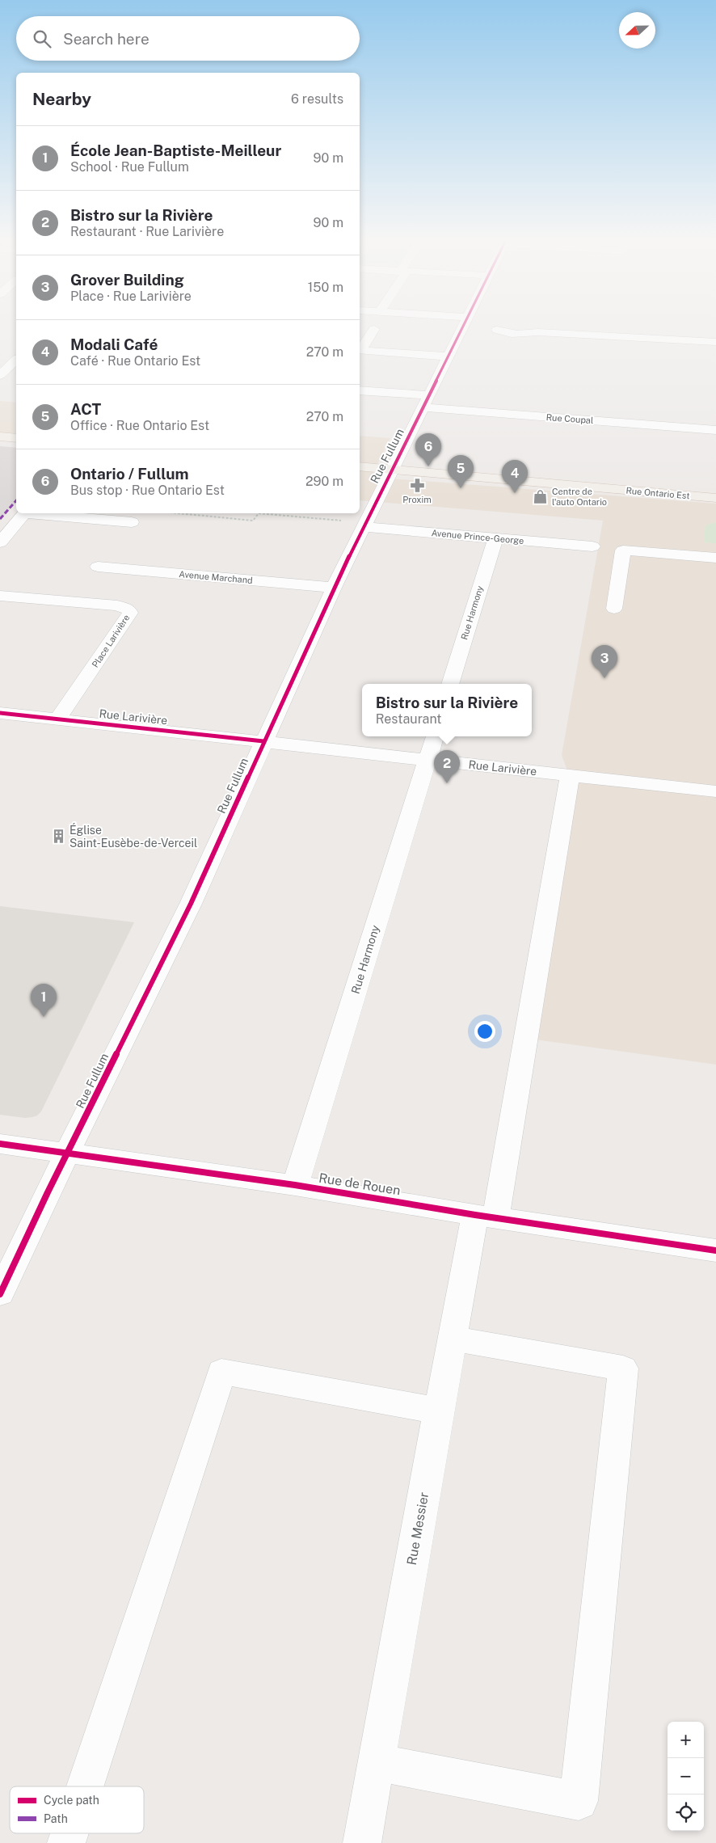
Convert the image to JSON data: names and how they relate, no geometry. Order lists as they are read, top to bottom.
{
  "streets": {
    "main road": ["Rue Ontario Est"],
    "street": [
      "Rue Coupal",
      "Rue Fullum",
      "Avenue Prince-George",
      "Avenue Marchand",
      "Rue Harmony",
      "Place Larivière",
      "Rue Larivière",
      "Rue de Rouen",
      "Rue Messier"
    ]
  },
  "crossings": [
    ["Rue Coupal", "Rue Fullum"],
    ["Rue Fullum", "Rue Ontario Est"],
    ["Rue Fullum", "Avenue Prince-George"],
    ["Rue Fullum", "Avenue Marchand"],
    ["Rue Fullum", "Rue Larivière"],
    ["Rue Fullum", "Rue de Rouen"],
    ["Avenue Prince-George", "Rue Harmony"],
    ["Rue Harmony", "Rue Larivière"],
    ["Rue Harmony", "Rue de Rouen"],
    ["Place Larivière", "Rue Larivière"],
    ["Rue Larivière", "Rue Messier"],
    ["Rue de Rouen", "Rue Messier"]
  ],
  "places": {
    "pharmacy": ["Proxim"],
    "shop": ["Centre de l'auto Ontario"],
    "building": ["Église Saint-Eusèbe-de-Verceil"]
  },
  "legend": ["Cycle path", "Path"],
  "north": "left",
  "page": {
    "search": "Search here",
    "heading": ["Nearby", "6 results"],
    "list": [
      {
        "mark": "1",
        "name": "École Jean-Baptiste-Meilleur",
        "note": "School · Rue Fullum",
        "value": "90 m"
      },
      {
        "mark": "2",
        "name": "Bistro sur la Rivière",
        "note": "Restaurant · Rue Larivière",
        "value": "90 m"
      },
      {
        "mark": "3",
        "name": "Grover Building",
        "note": "Place · Rue Larivière",
        "value": "150 m"
      },
      {
        "mark": "4",
        "name": "Modali Café",
        "note": "Café · Rue Ontario Est",
        "value": "270 m"
      },
      {
        "mark": "5",
        "name": "ACT",
        "note": "Office · Rue Ontario Est",
        "value": "270 m"
      },
      {
        "mark": "6",
        "name": "Ontario / Fullum",
        "note": "Bus stop · Rue Ontario Est",
        "value": "290 m"
      }
    ],
    "pins": [
      "6",
      "5",
      "4",
      "3",
      "2",
      "1"
    ],
    "popup": ["Bistro sur la Rivière", "Restaurant"],
    "map_buttons": ["+", "−"]
  }
}
